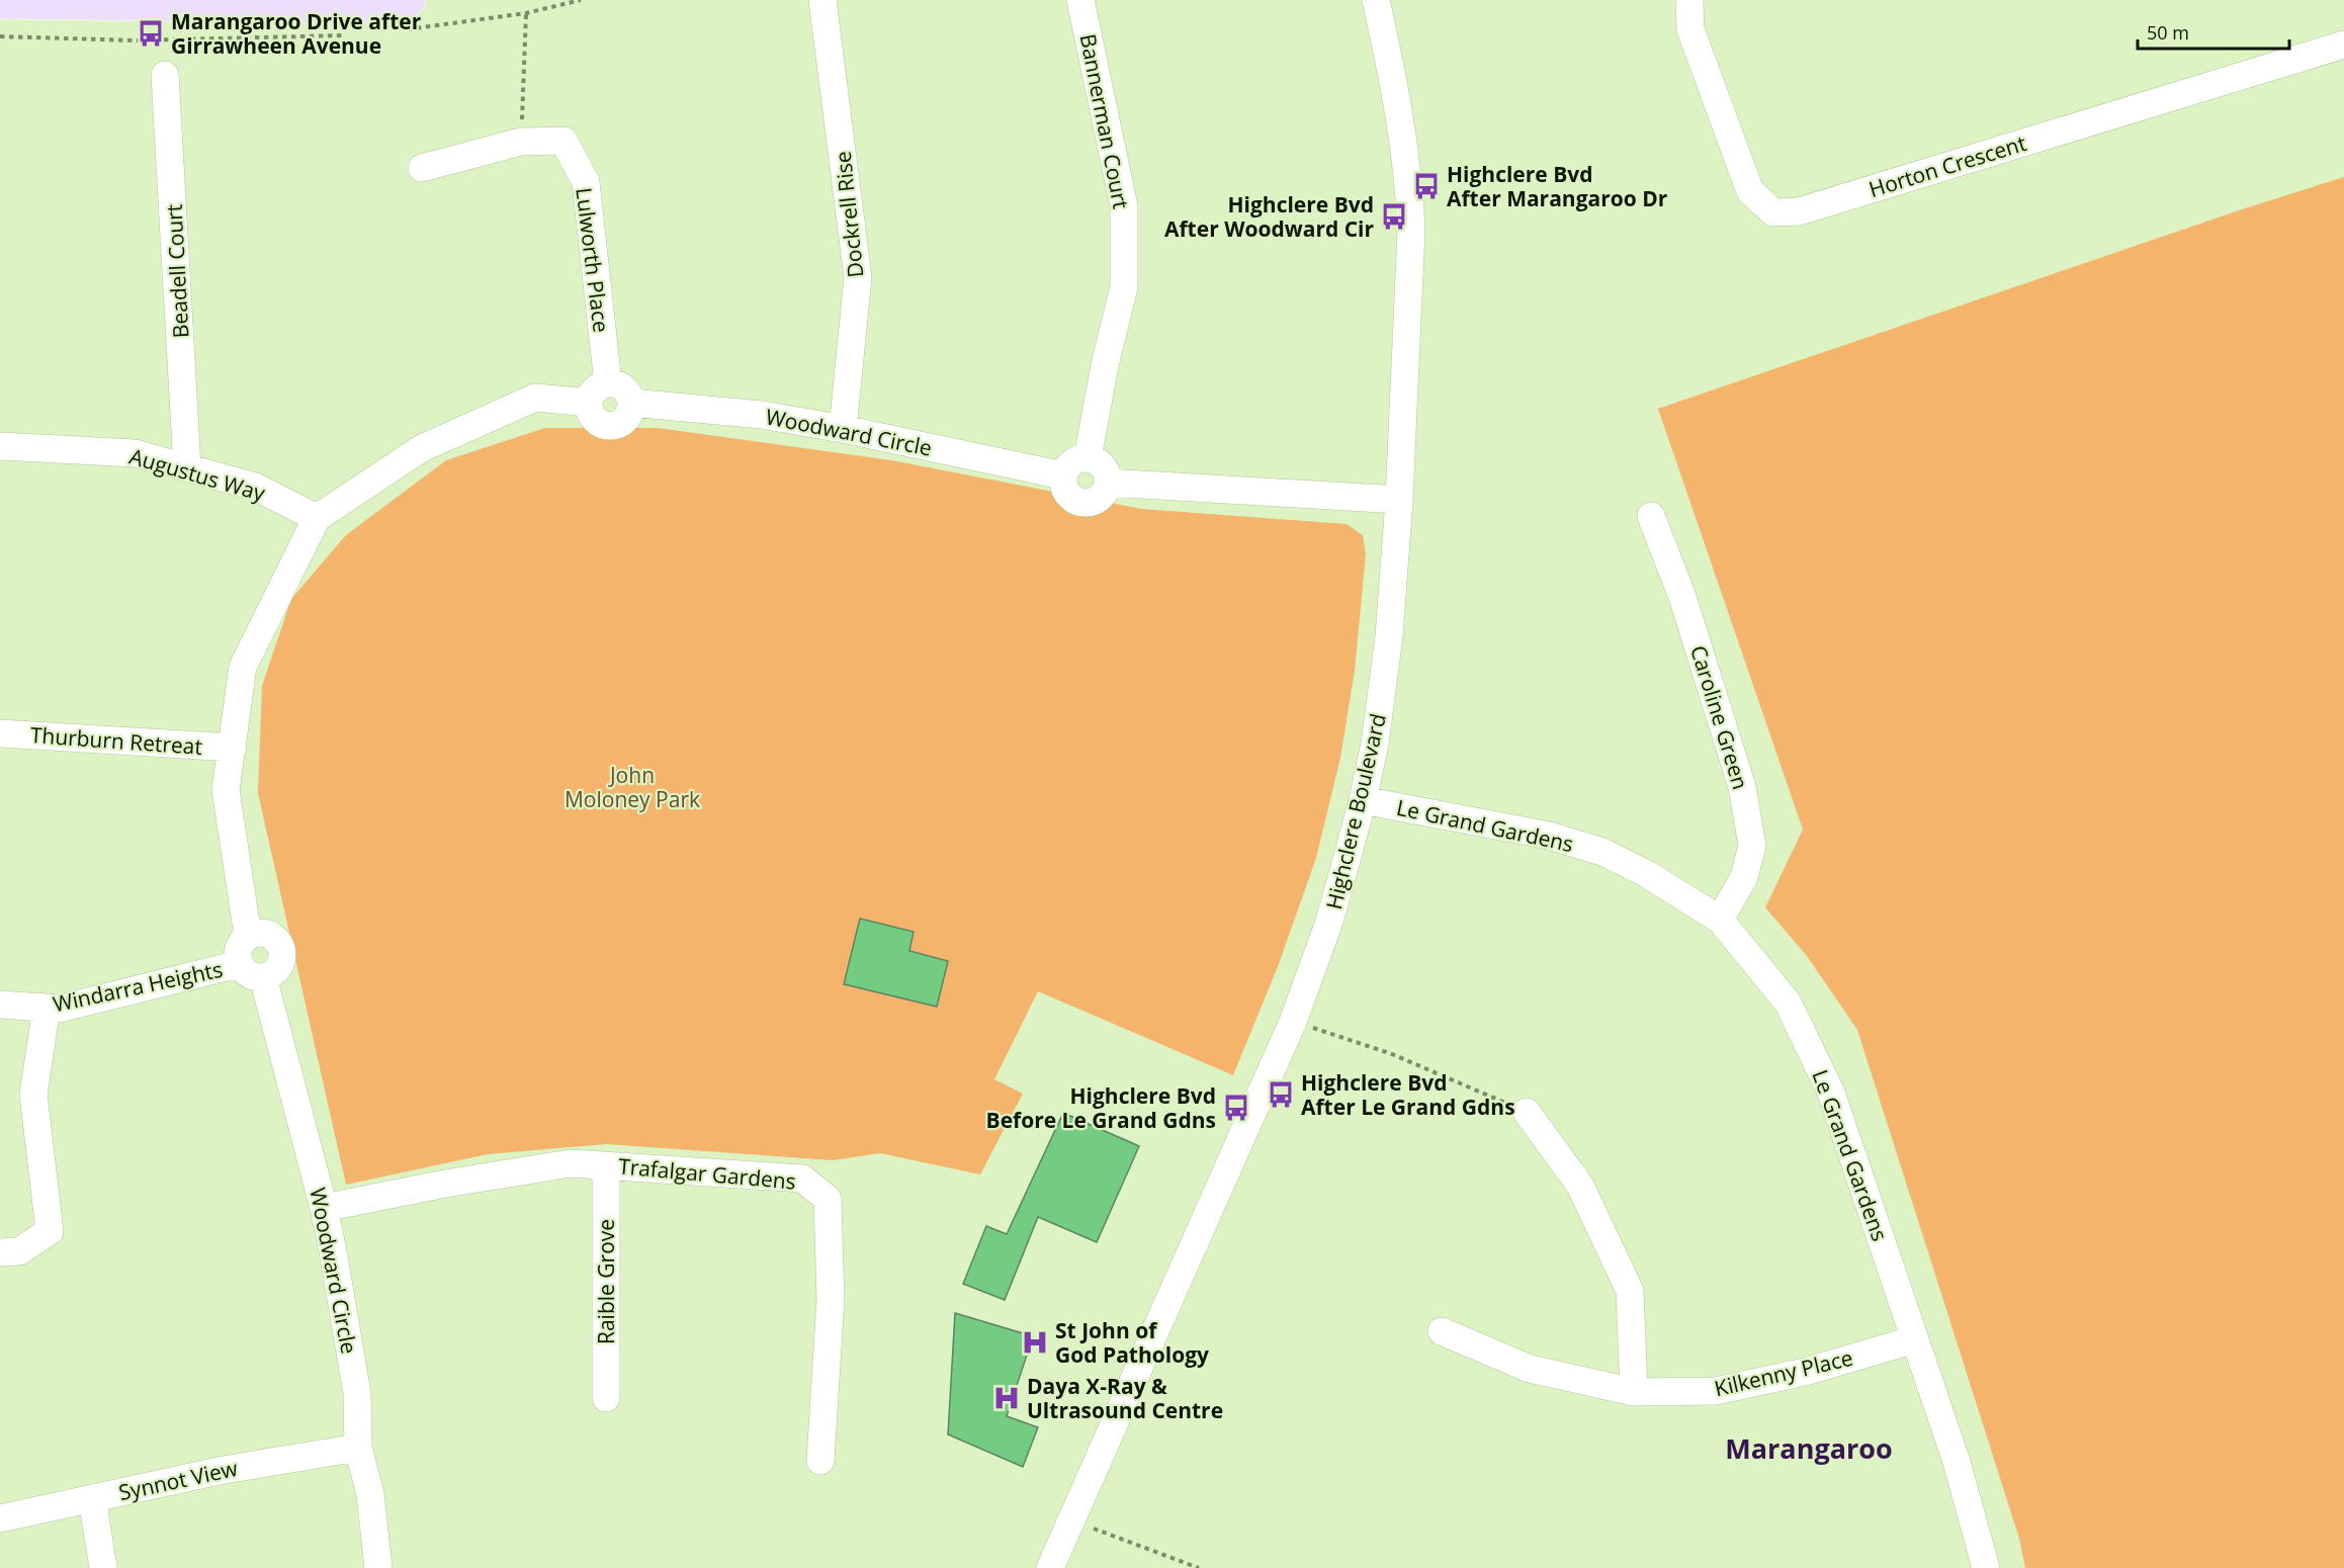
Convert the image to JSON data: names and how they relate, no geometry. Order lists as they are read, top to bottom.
{
  "streets": {
    "street": [
      "Bannerman Court",
      "Horton Crescent",
      "Dockrell Rise",
      "Lulworth Place",
      "Beadell Court",
      "Woodward Circle",
      "Augustus Way",
      "Caroline Green",
      "Thurburn Retreat",
      "Highclere Boulevard",
      "Le Grand Gardens",
      "Windarra Heights",
      "Trafalgar Gardens",
      "Raible Grove",
      "Kilkenny Place",
      "Synnot View"
    ]
  },
  "crossings": [
    ["Bannerman Court", "Woodward Circle"],
    ["Dockrell Rise", "Woodward Circle"],
    ["Lulworth Place", "Woodward Circle"],
    ["Beadell Court", "Augustus Way"],
    ["Woodward Circle", "Windarra Heights"],
    ["Woodward Circle", "Trafalgar Gardens"],
    ["Woodward Circle", "Synnot View"],
    ["Caroline Green", "Le Grand Gardens"],
    ["Highclere Boulevard", "Le Grand Gardens"],
    ["Le Grand Gardens", "Kilkenny Place"],
    ["Trafalgar Gardens", "Raible Grove"]
  ],
  "districts": ["Marangaroo"],
  "parks": ["John Moloney Park"],
  "places": {
    "bus stop": [
      "Marangaroo Drive after Girrawheen Avenue",
      "Highclere Bvd After Marangaroo Dr",
      "Highclere Bvd After Woodward Cir",
      "Highclere Bvd After Le Grand Gdns",
      "Highclere Bvd Before Le Grand Gdns"
    ],
    "hospital": ["St John of God Pathology", "Daya X-Ray & Ultrasound Centre"]
  },
  "scale_bar": "50 m"
}
